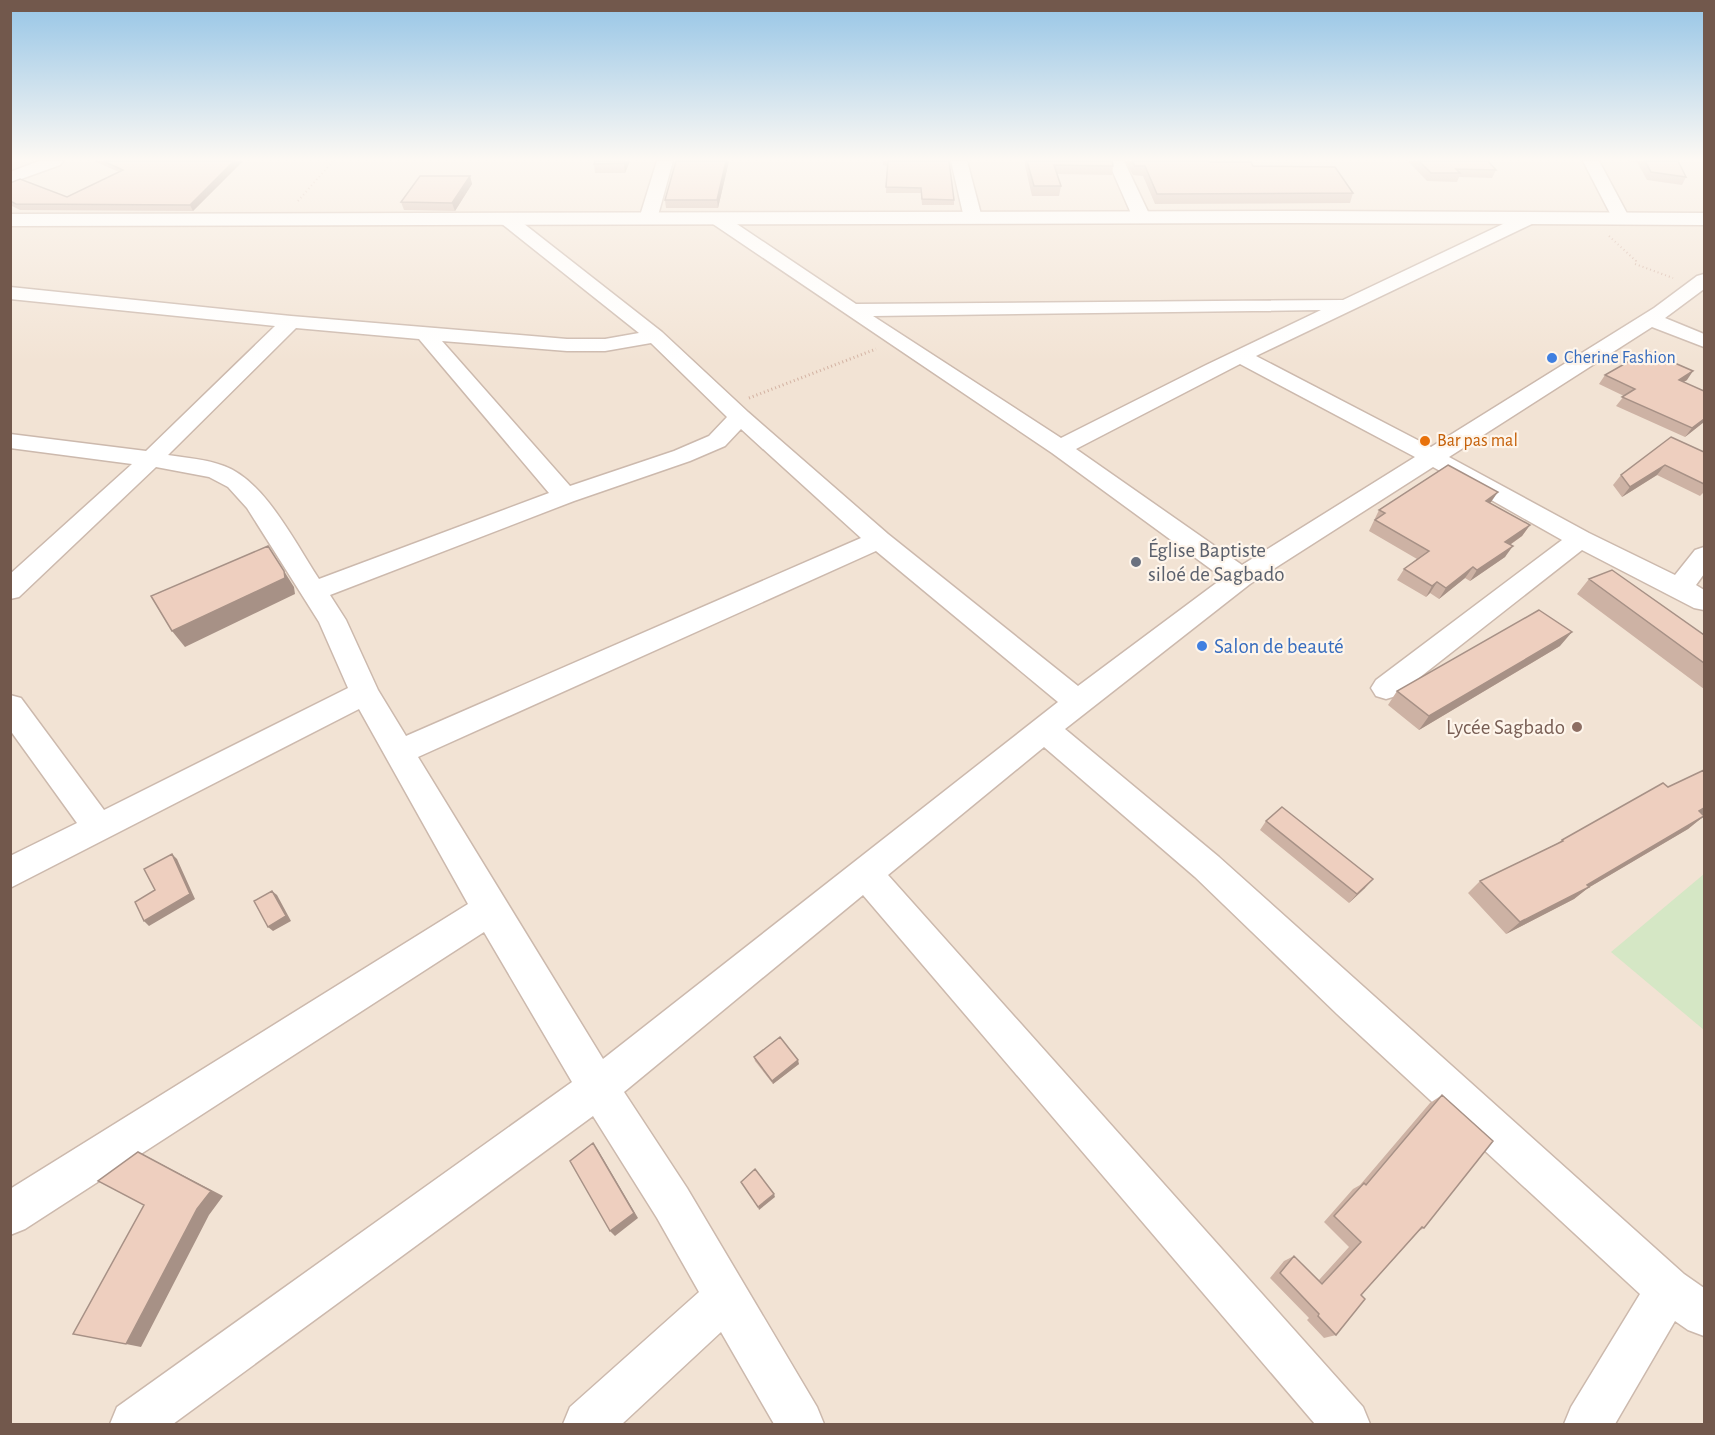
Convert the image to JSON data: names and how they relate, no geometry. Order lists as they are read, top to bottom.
{
  "places": [
    "Cherine Fashion",
    "Bar pas mal",
    "Église Baptiste siloé de Sagbado",
    "Salon de beauté",
    "Lycée Sagbado"
  ]
}
